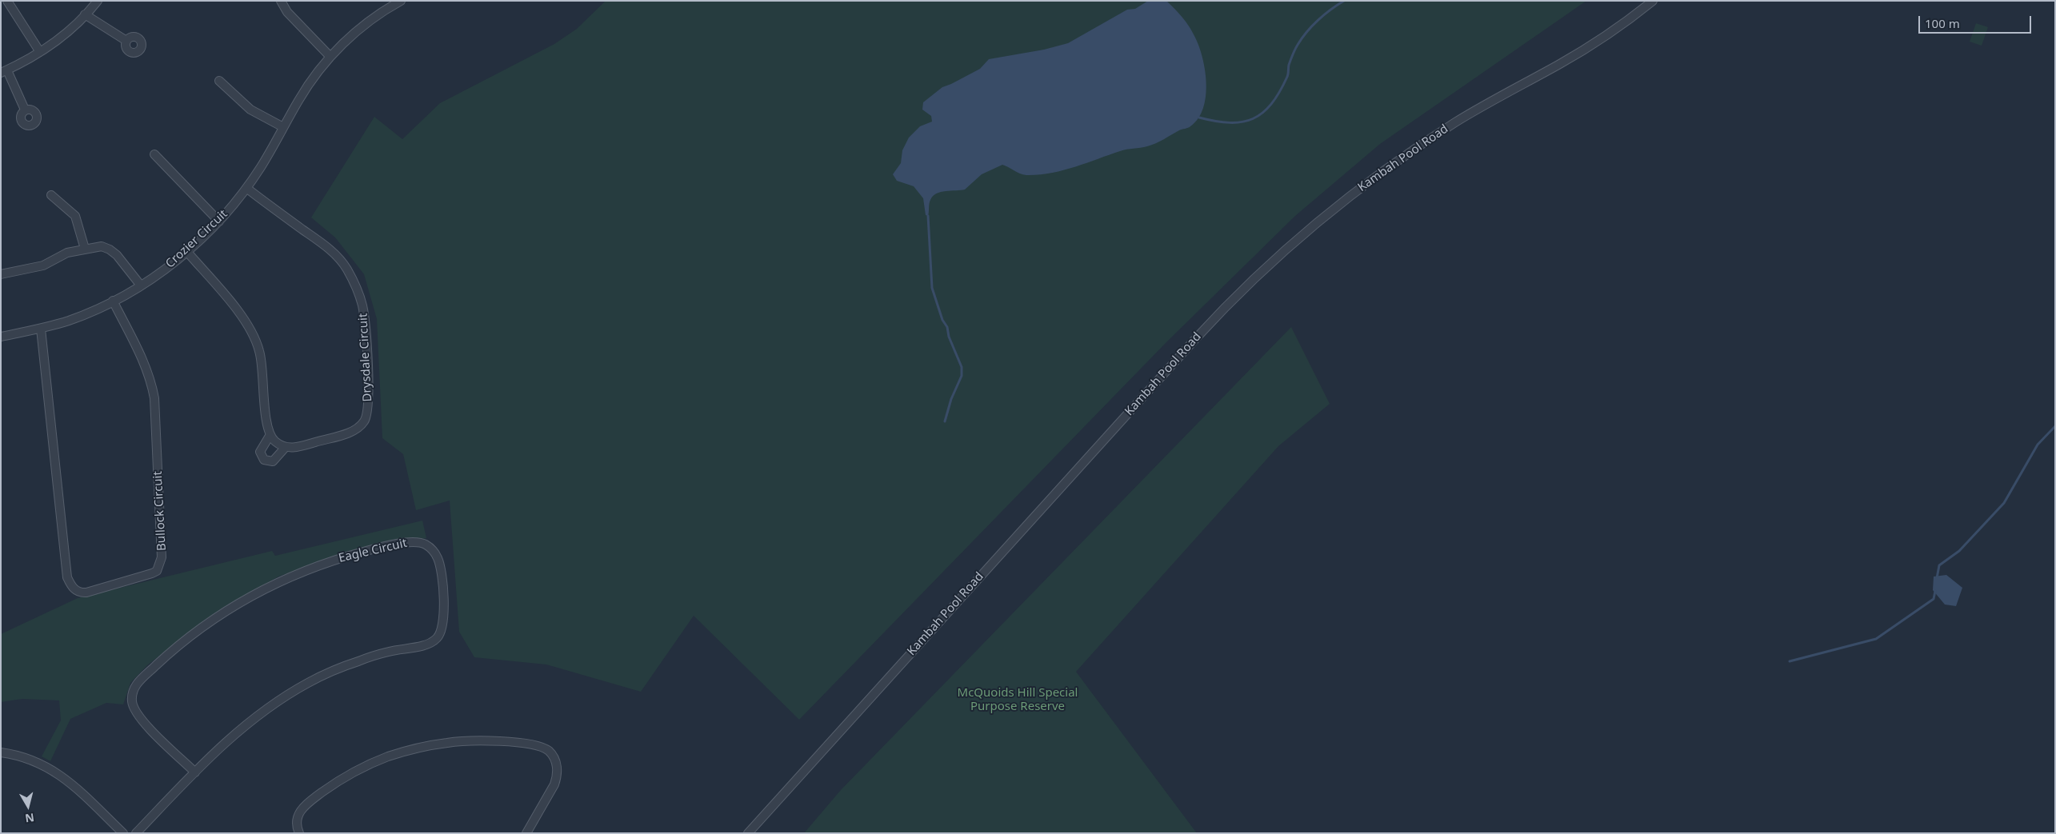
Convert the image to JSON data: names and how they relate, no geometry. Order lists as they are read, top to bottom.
{
  "streets": {
    "street": [
      "Kambah Pool Road",
      "Crozier Circuit",
      "Drysdale Circuit",
      "Bullock Circuit",
      "Eagle Circuit"
    ]
  },
  "crossings": [
    ["Crozier Circuit", "Drysdale Circuit"],
    ["Crozier Circuit", "Bullock Circuit"]
  ],
  "parks": ["McQuoids Hill Special Purpose Reserve"],
  "scale_bar": "100 m",
  "north": "bottom"
}
